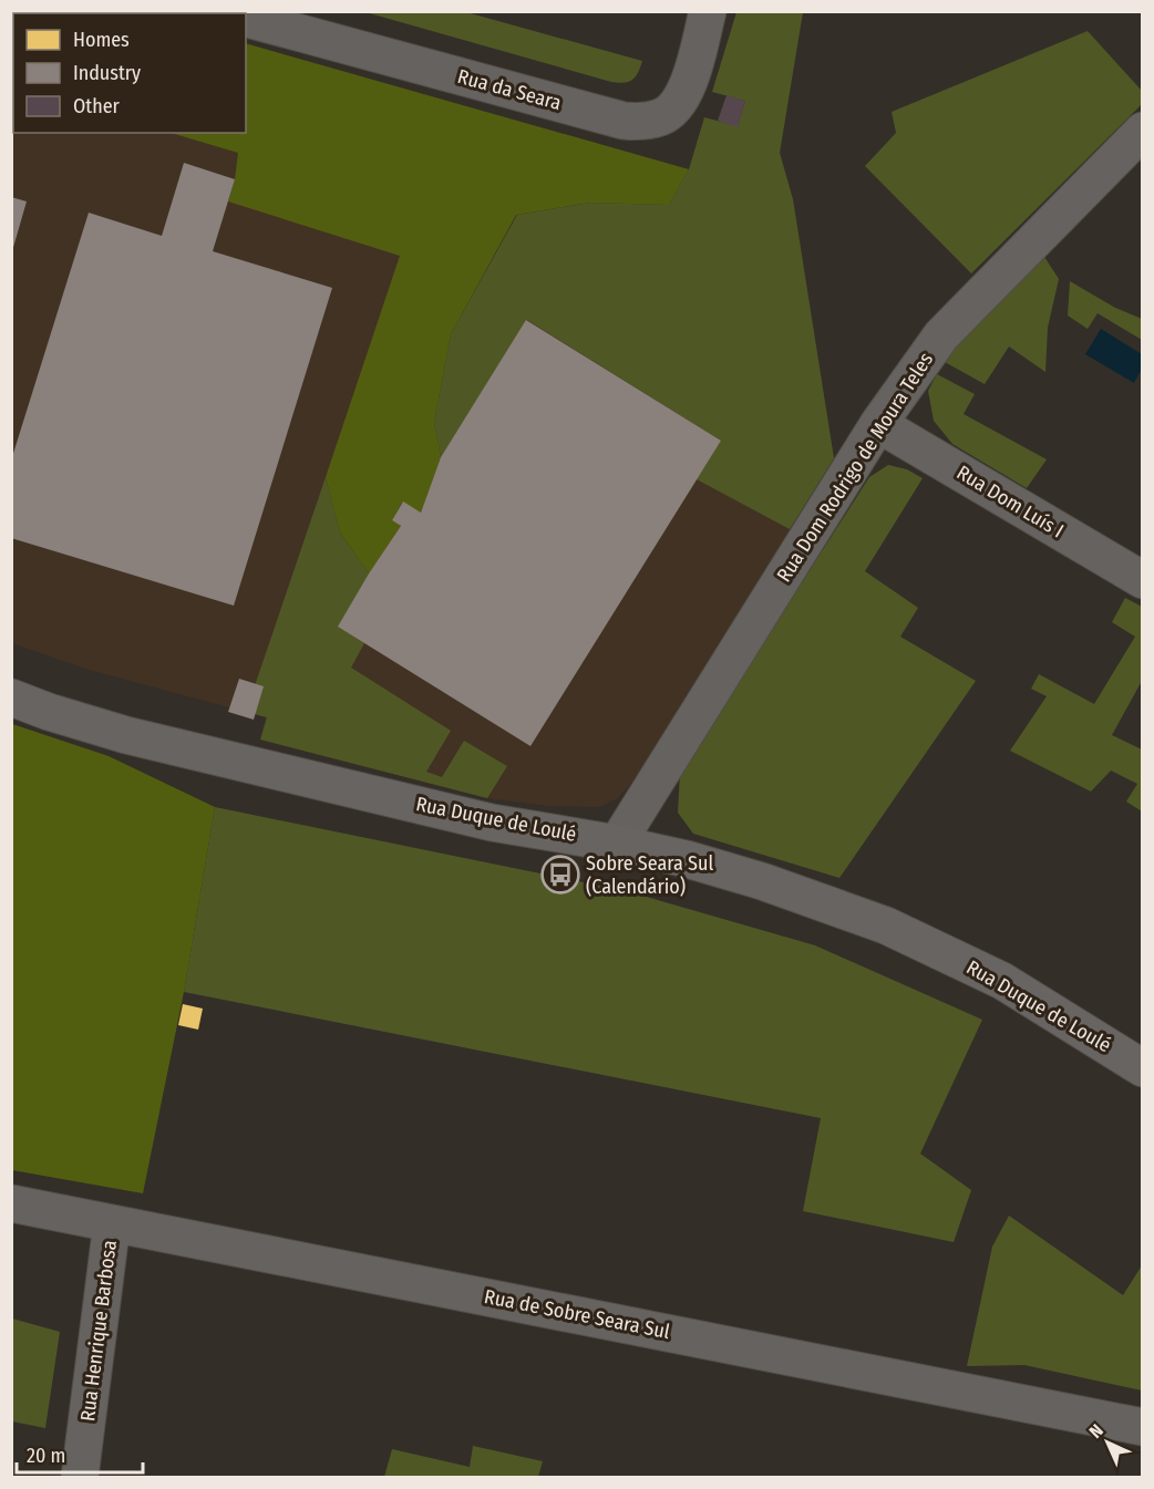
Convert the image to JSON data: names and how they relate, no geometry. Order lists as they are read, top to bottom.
{
  "streets": {
    "street": [
      "Rua da Seara",
      "Rua Dom Rodrigo de Moura Teles",
      "Rua Dom Luís I",
      "Rua Duque de Loulé",
      "Rua de Sobre Seara Sul",
      "Rua Henrique Barbosa"
    ]
  },
  "crossings": [
    ["Rua Dom Rodrigo de Moura Teles", "Rua Dom Luís I"],
    ["Rua Dom Rodrigo de Moura Teles", "Rua Duque de Loulé"],
    ["Rua de Sobre Seara Sul", "Rua Henrique Barbosa"]
  ],
  "places": {
    "bus stop": ["Sobre Seara Sul (Calendário)"]
  },
  "legend": ["Homes", "Industry", "Other"],
  "scale_bar": "20 m",
  "north": "top left"
}
